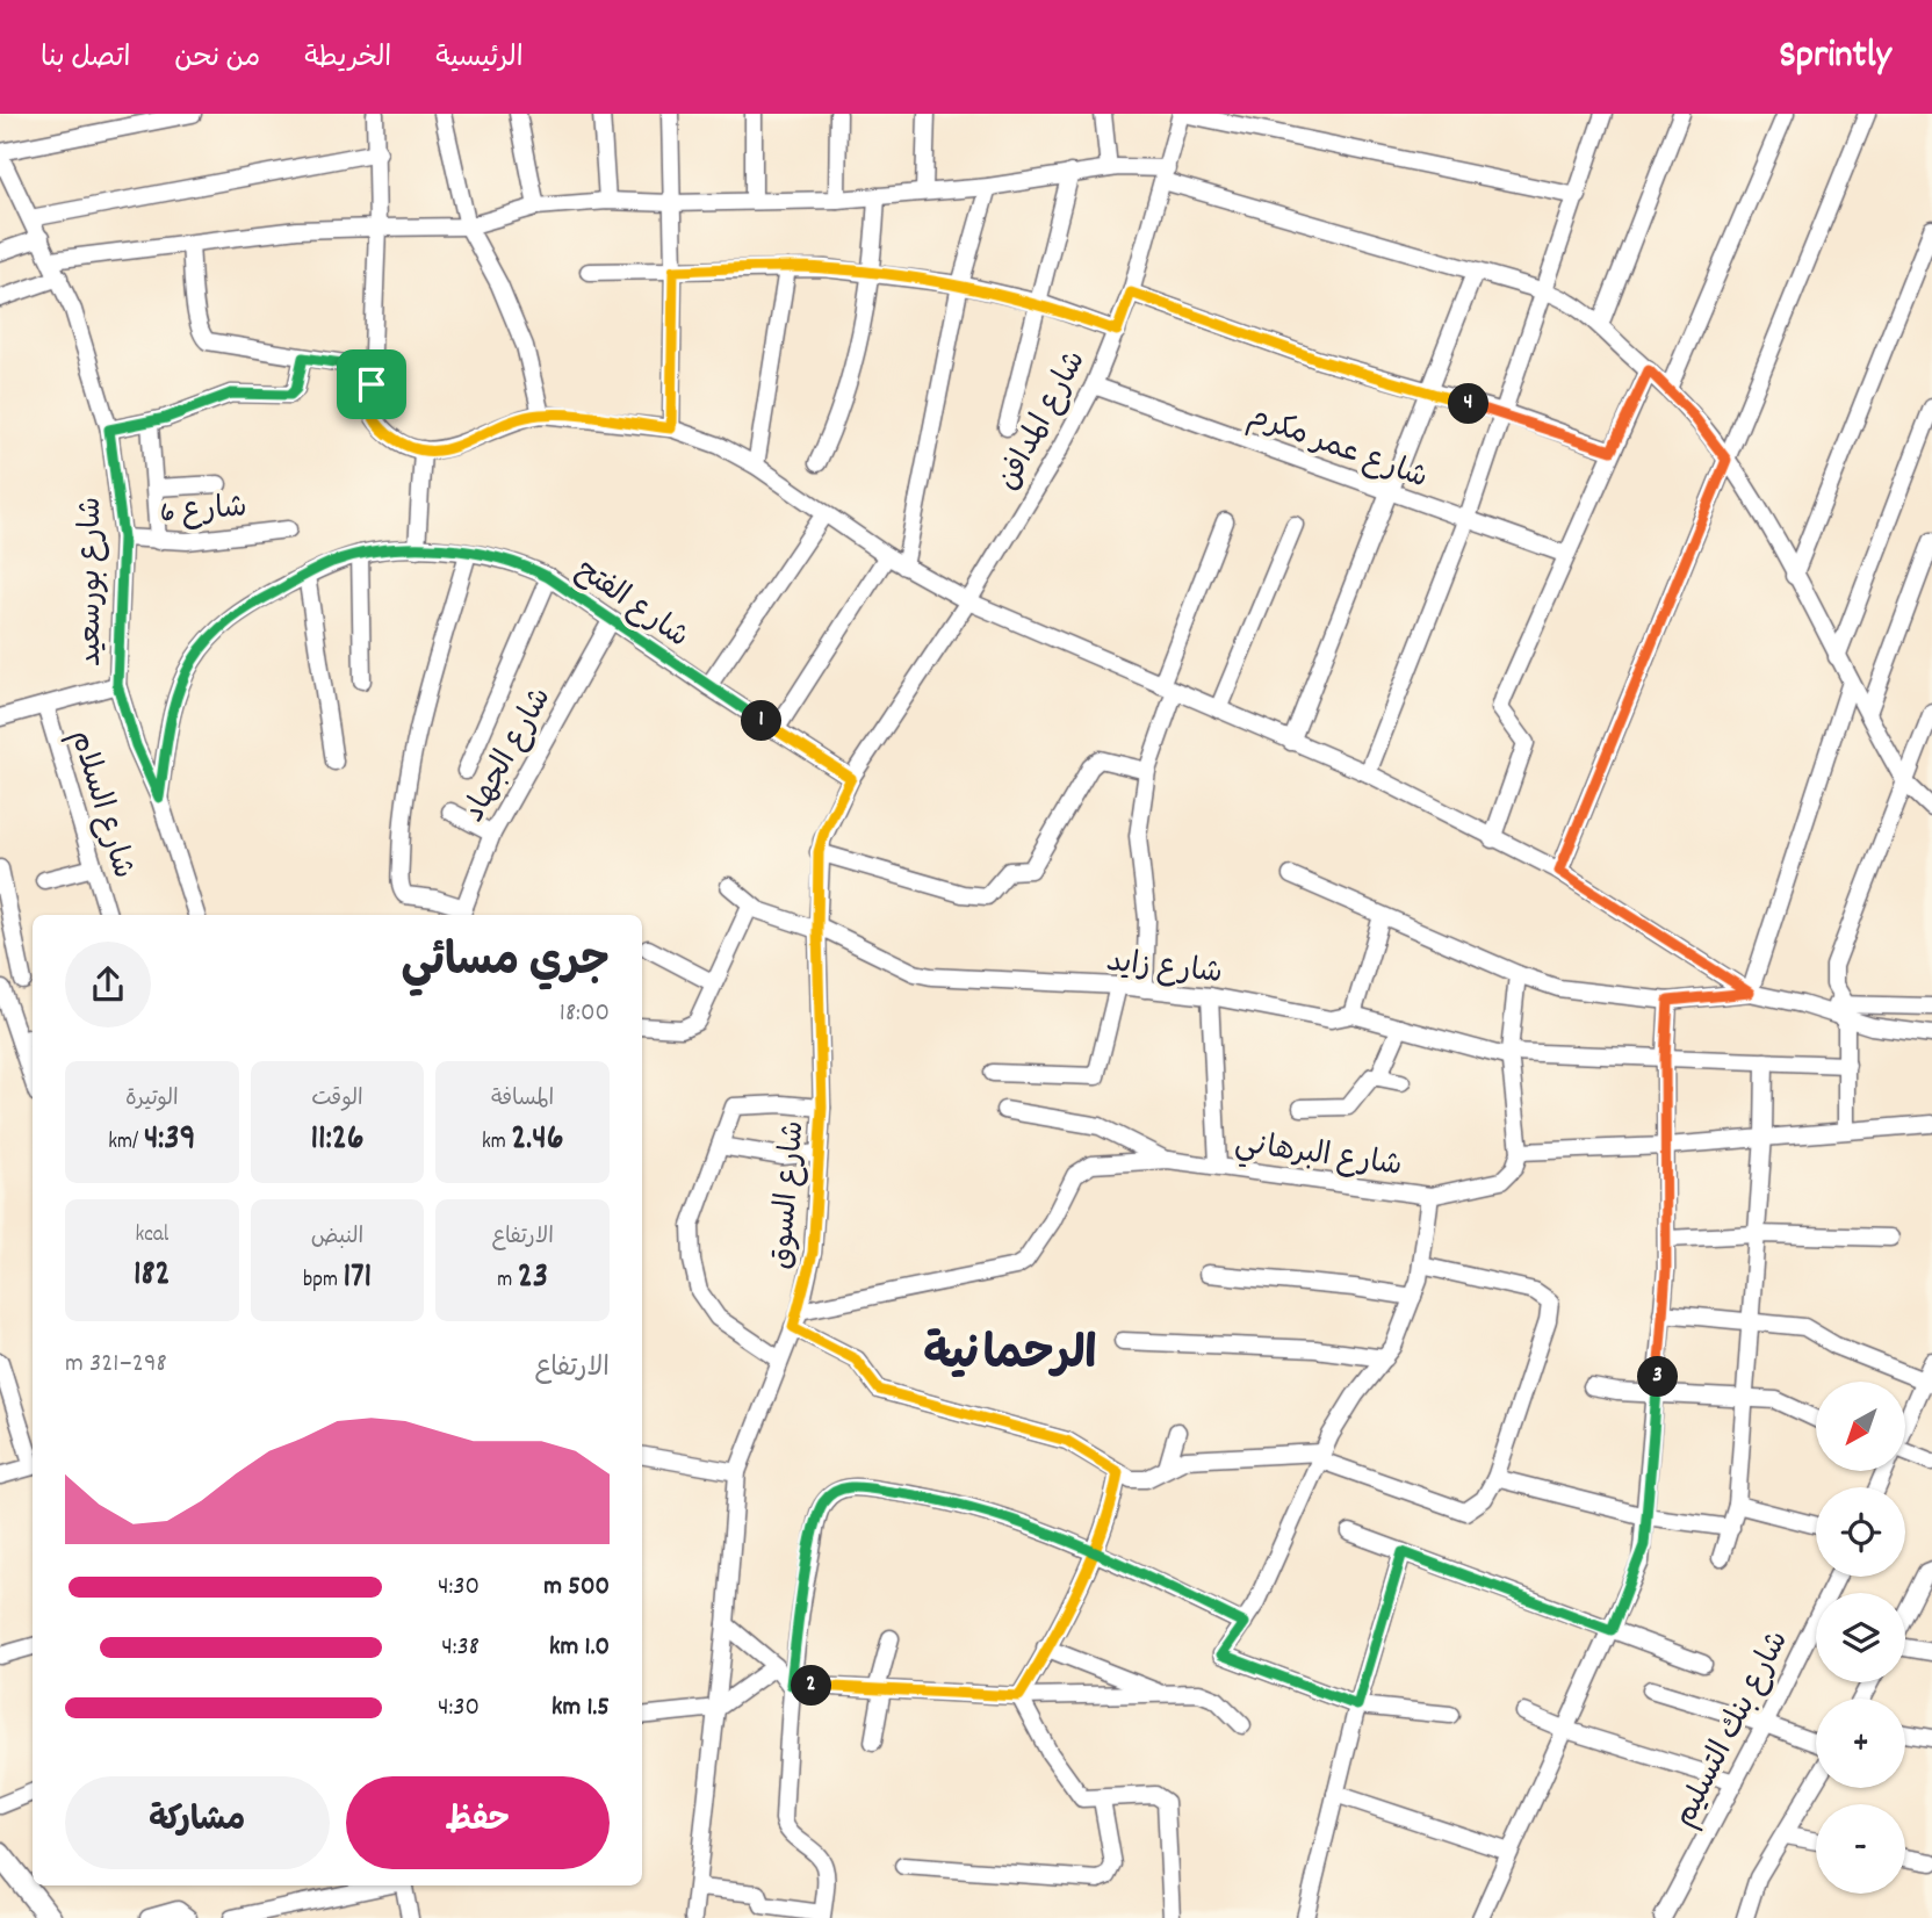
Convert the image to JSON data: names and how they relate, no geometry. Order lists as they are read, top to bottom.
{
  "streets": {
    "street": [
      "شارع المدافن",
      "شارع عمر مكرم",
      "شارع 6",
      "شارع بورسعيد",
      "شارع الفتح",
      "شارع الجهاد",
      "شارع السلام",
      "شارع زايد",
      "شارع البرهاني",
      "شارع السوق",
      "شارع بنك التسليم"
    ]
  },
  "crossings": [
    ["شارع المدافن", "شارع عمر مكرم"],
    ["شارع المدافن", "شارع السوق"],
    ["شارع 6", "شارع بورسعيد"],
    ["شارع بورسعيد", "شارع الفتح"],
    ["شارع الفتح", "شارع الجهاد"],
    ["شارع الفتح", "شارع السوق"],
    ["شارع زايد", "شارع السوق"],
    ["شارع البرهاني", "شارع السوق"]
  ],
  "districts": ["الرحمانية"],
  "north": "bottom left",
  "page": {
    "header": "Sprintly",
    "nav": [
      "الرئيسية",
      "الخريطة",
      "من نحن",
      "اتصل بنا"
    ],
    "pins": [
      "4",
      "1",
      "3",
      "2"
    ],
    "heading": ["جري مسائي", "18:00"],
    "stats": [
      ["المسافة", "2.46 km"],
      ["الوقت", "11:26"],
      ["الوتيرة", "4:39 /km"],
      ["الارتفاع", "23 m"],
      ["النبض", "171 bpm"],
      ["kcal", "182"]
    ],
    "chart": ["الارتفاع", "298–321 m"],
    "map_buttons": ["+", "−"],
    "list": [
      {
        "name": "500 m",
        "note": "4:30"
      },
      {
        "name": "1.0 km",
        "note": "4:38"
      },
      {
        "name": "1.5 km",
        "note": "4:30"
      }
    ],
    "buttons": ["حفظ", "مشاركة"]
  }
}
